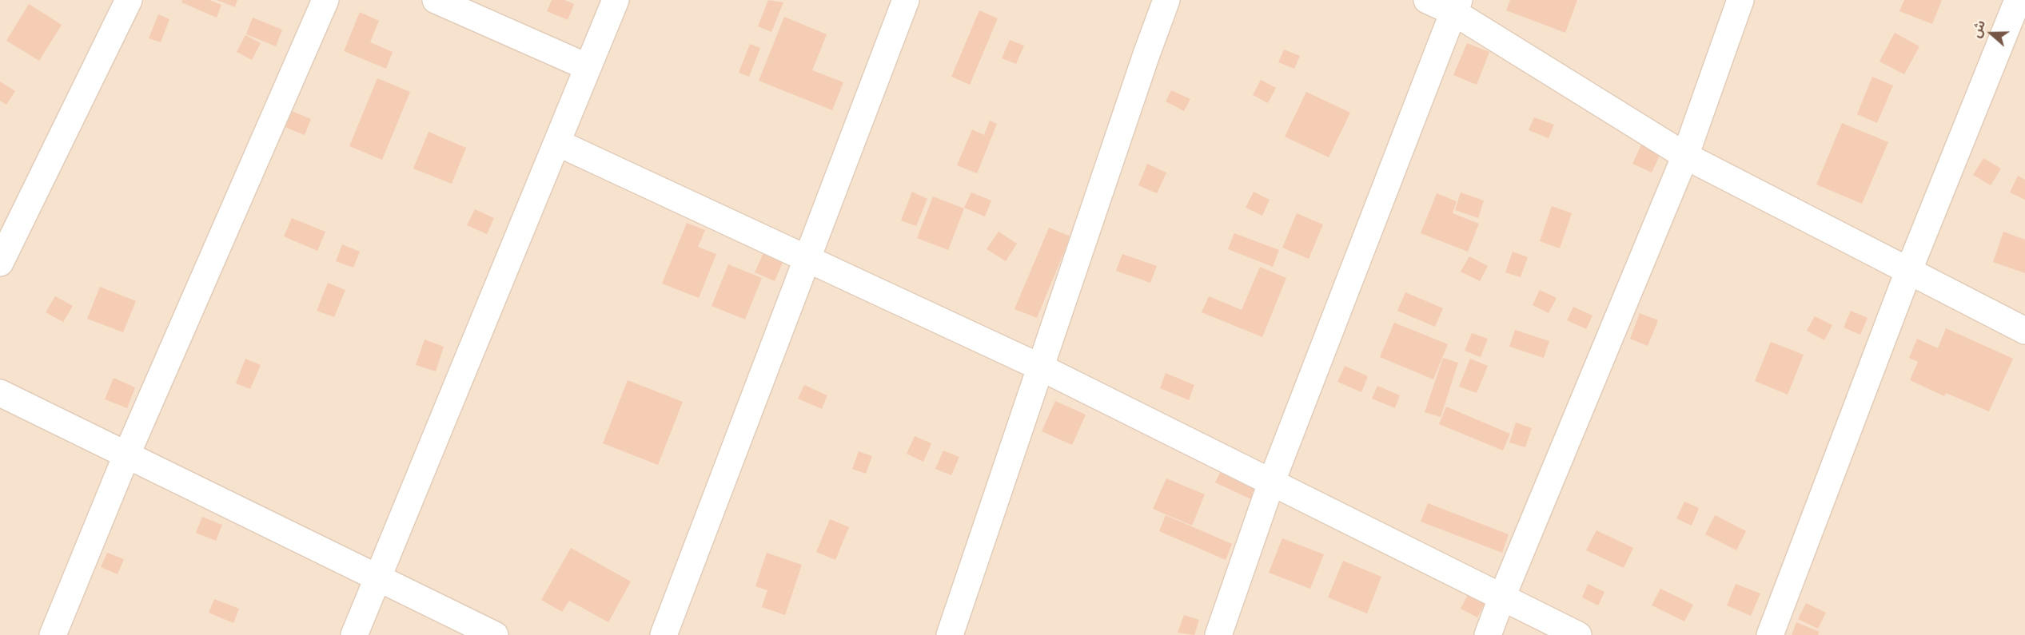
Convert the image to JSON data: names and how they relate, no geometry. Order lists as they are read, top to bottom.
{
  "north": "left"
}
